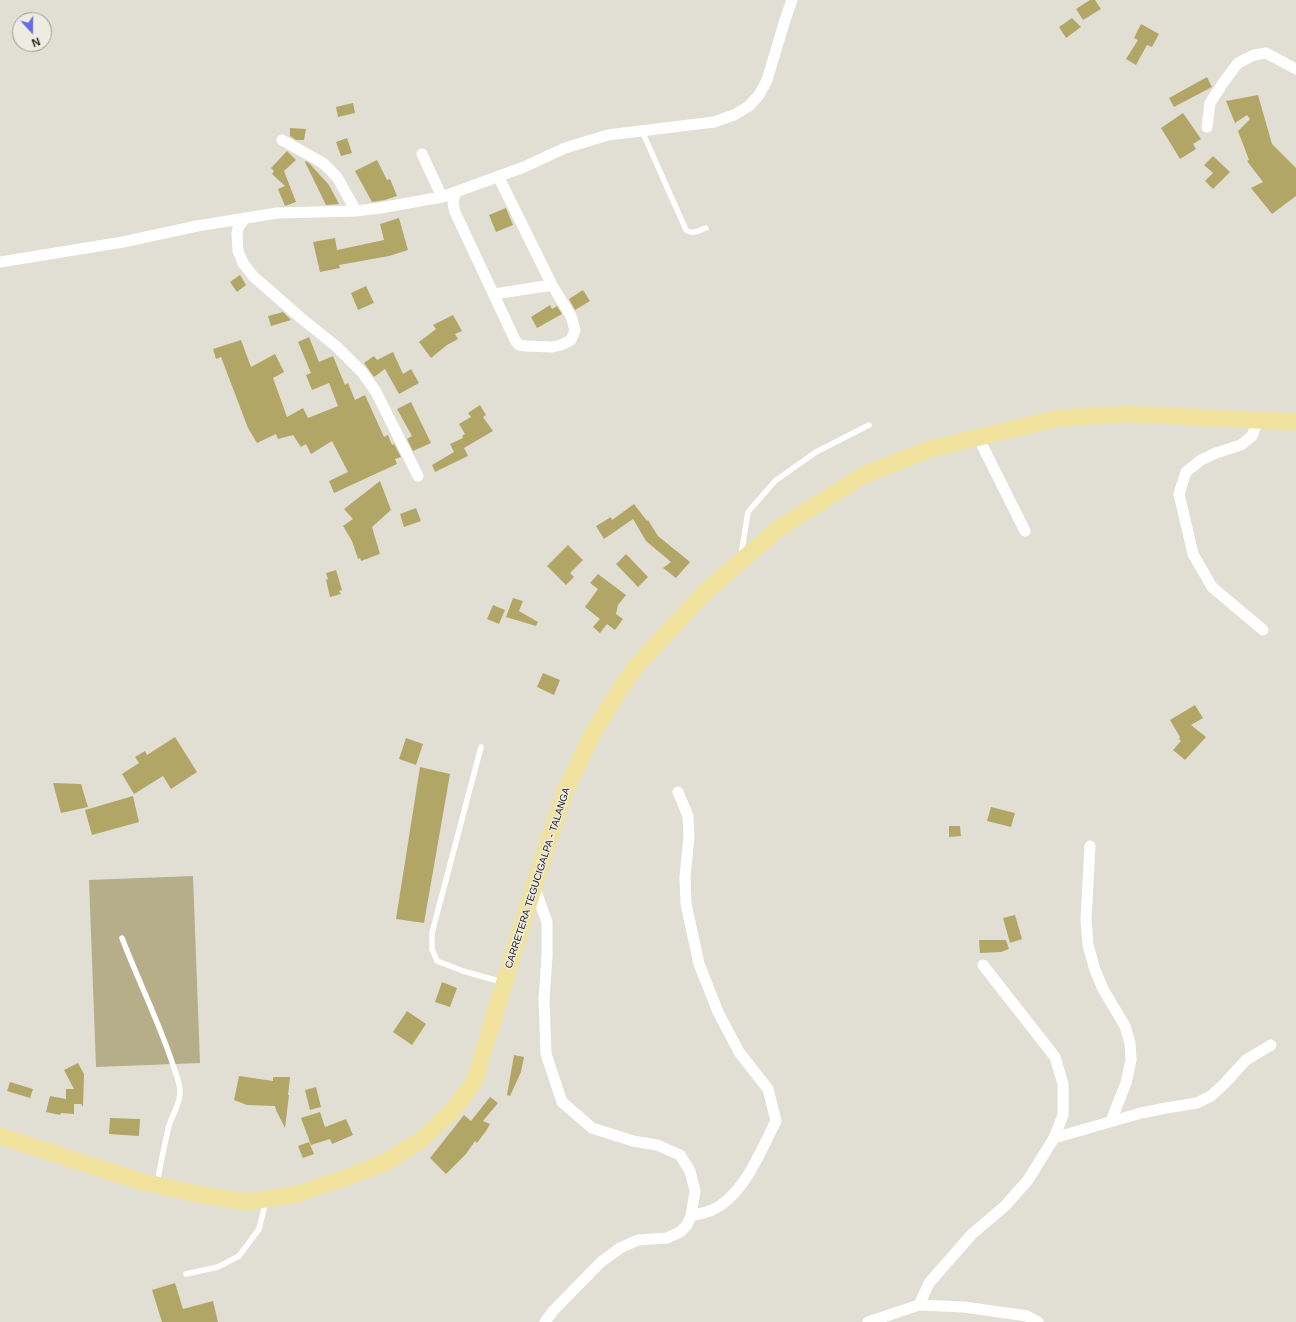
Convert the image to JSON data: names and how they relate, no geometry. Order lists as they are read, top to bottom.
{
  "streets": {
    "main road": ["CARRETERA TEGUCIGALPA - TALANGA"]
  },
  "north": "bottom"
}
